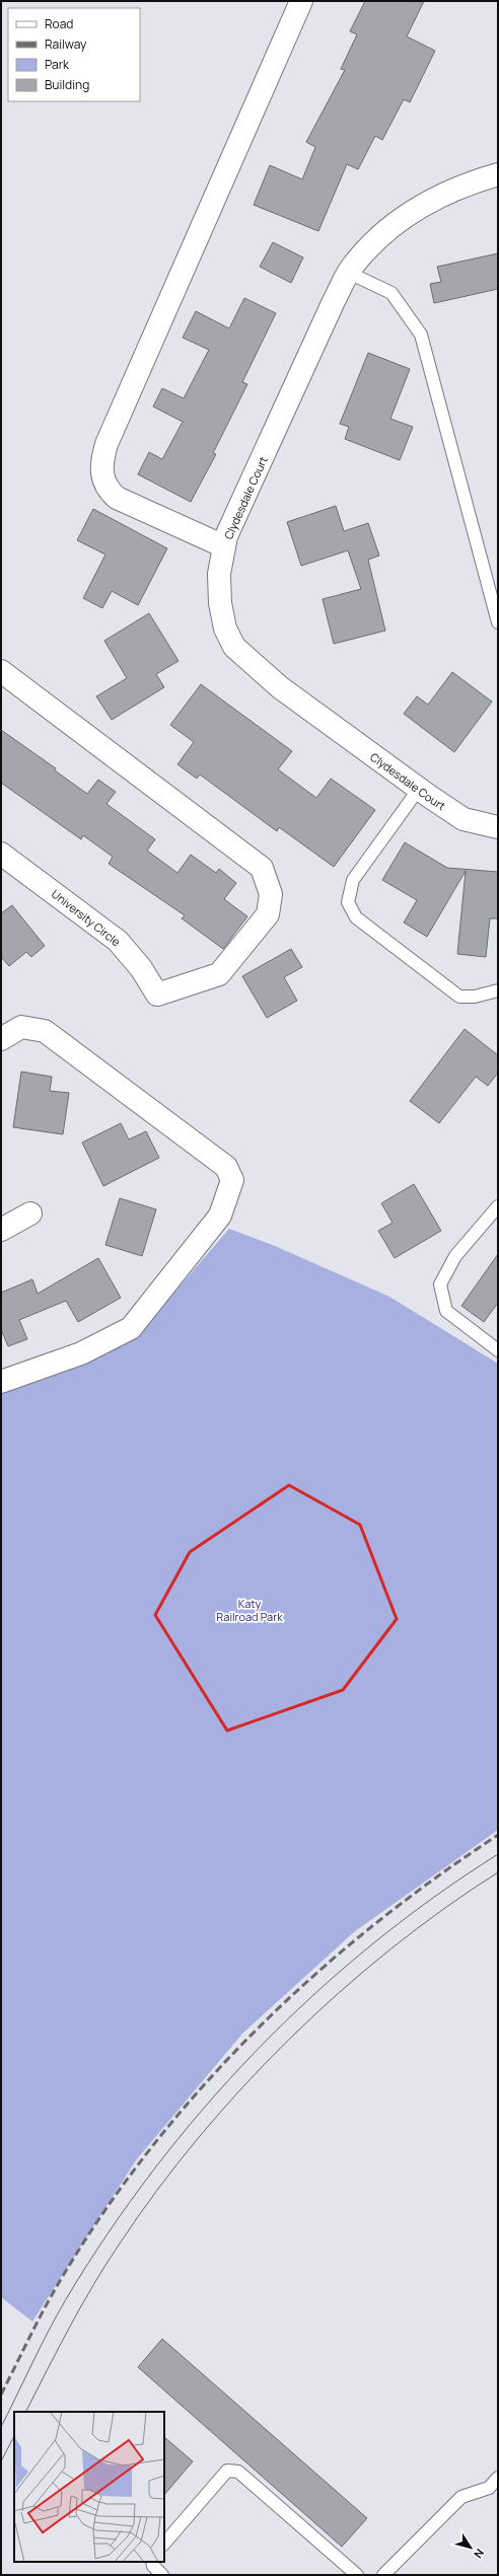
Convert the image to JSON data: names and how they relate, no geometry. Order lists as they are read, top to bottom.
{
  "streets": {
    "street": ["Clydesdale Court", "University Circle"]
  },
  "parks": ["Katy Railroad Park"],
  "legend": [
    "Road",
    "Railway",
    "Park",
    "Building"
  ],
  "north": "bottom right"
}
